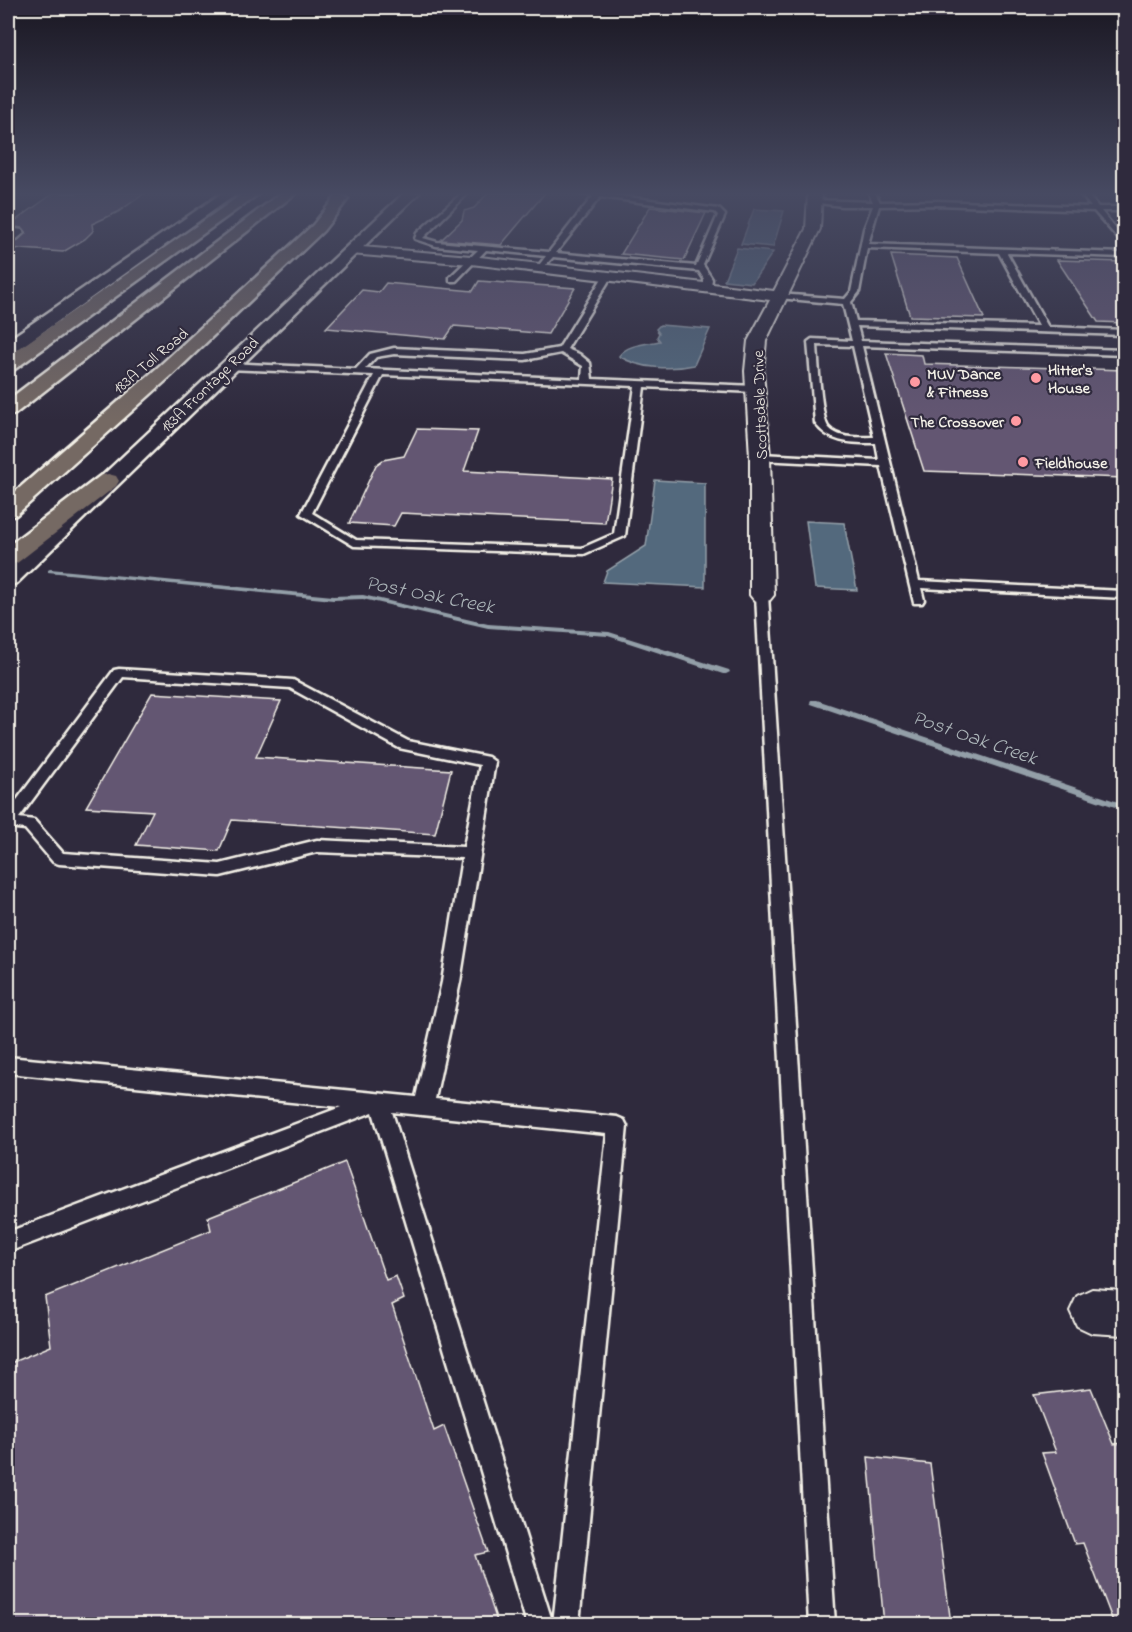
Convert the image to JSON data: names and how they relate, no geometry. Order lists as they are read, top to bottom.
{
  "streets": {
    "highway": ["183A Toll Road"],
    "main road": ["183A Frontage Road"],
    "street": ["Scottsdale Drive"]
  },
  "water": ["Post Oak Creek"],
  "places": [
    "Hitter's House",
    "MUV Dance & Fitness",
    "The Crossover",
    "Fieldhouse"
  ]
}
